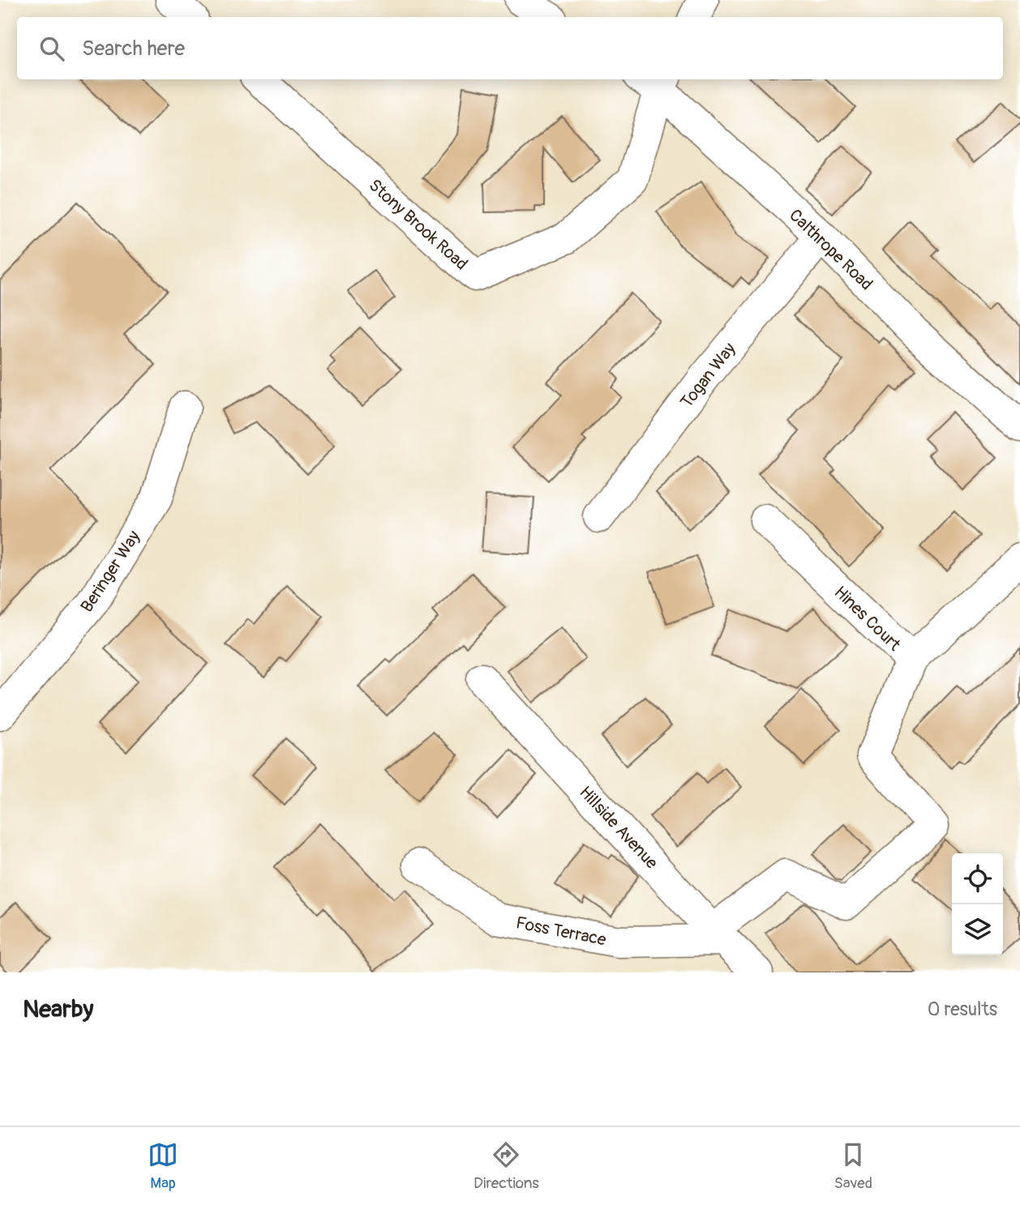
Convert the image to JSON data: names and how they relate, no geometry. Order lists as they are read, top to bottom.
{
  "streets": {
    "street": [
      "Stony Brook Road",
      "Calthrope Road",
      "Togan Way",
      "Beringer Way",
      "Hines Court",
      "Hillside Avenue",
      "Foss Terrace"
    ]
  },
  "crossings": [
    ["Stony Brook Road", "Calthrope Road"],
    ["Calthrope Road", "Togan Way"],
    ["Hillside Avenue", "Foss Terrace"]
  ],
  "page": {
    "search": "Search here",
    "heading": ["Nearby", "0 results"],
    "nav": ["Map", "Directions", "Saved"]
  }
}
